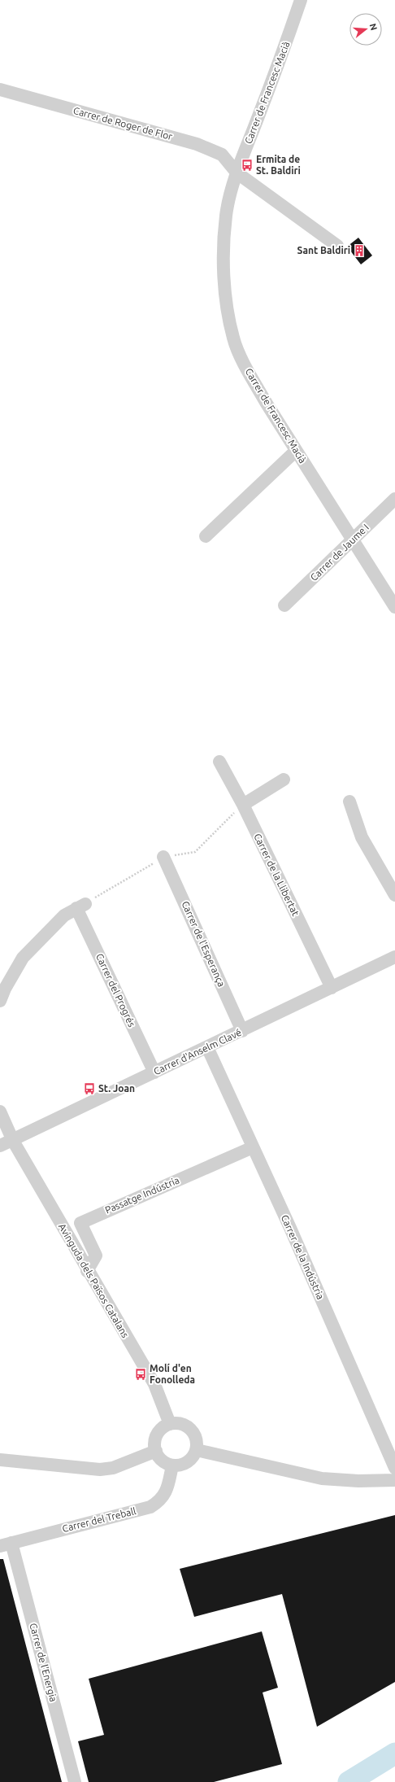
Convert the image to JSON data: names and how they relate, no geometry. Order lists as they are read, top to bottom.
{
  "streets": {
    "street": [
      "Carrer de Francesc Macià",
      "Carrer de Roger de Flor",
      "Carrer de Jaume I",
      "Carrer de la Llibertat",
      "Carrer de l'Esperança",
      "Carrer del Progrés",
      "Carrer d'Anselm Clavé",
      "Passatge Indústria",
      "Carrer de la Indústria",
      "Avinguda dels Països Catalans",
      "Carrer del Treball",
      "Carrer de l'Energia"
    ]
  },
  "crossings": [
    ["Carrer de Francesc Macià", "Carrer de Roger de Flor"],
    ["Carrer de Francesc Macià", "Carrer de Jaume I"],
    ["Carrer de la Llibertat", "Carrer d'Anselm Clavé"],
    ["Carrer de l'Esperança", "Carrer d'Anselm Clavé"],
    ["Carrer del Progrés", "Carrer d'Anselm Clavé"],
    ["Carrer d'Anselm Clavé", "Carrer de la Indústria"],
    ["Carrer d'Anselm Clavé", "Avinguda dels Països Catalans"],
    ["Passatge Indústria", "Carrer de la Indústria"],
    ["Passatge Indústria", "Avinguda dels Països Catalans"],
    ["Avinguda dels Països Catalans", "Carrer del Treball"],
    ["Carrer del Treball", "Carrer de l'Energia"]
  ],
  "places": {
    "bus stop": ["Ermita de St. Baldiri", "St. Joan", "Molí d'en Fonolleda"],
    "building": ["Sant Baldiri"]
  },
  "north": "right"
}
